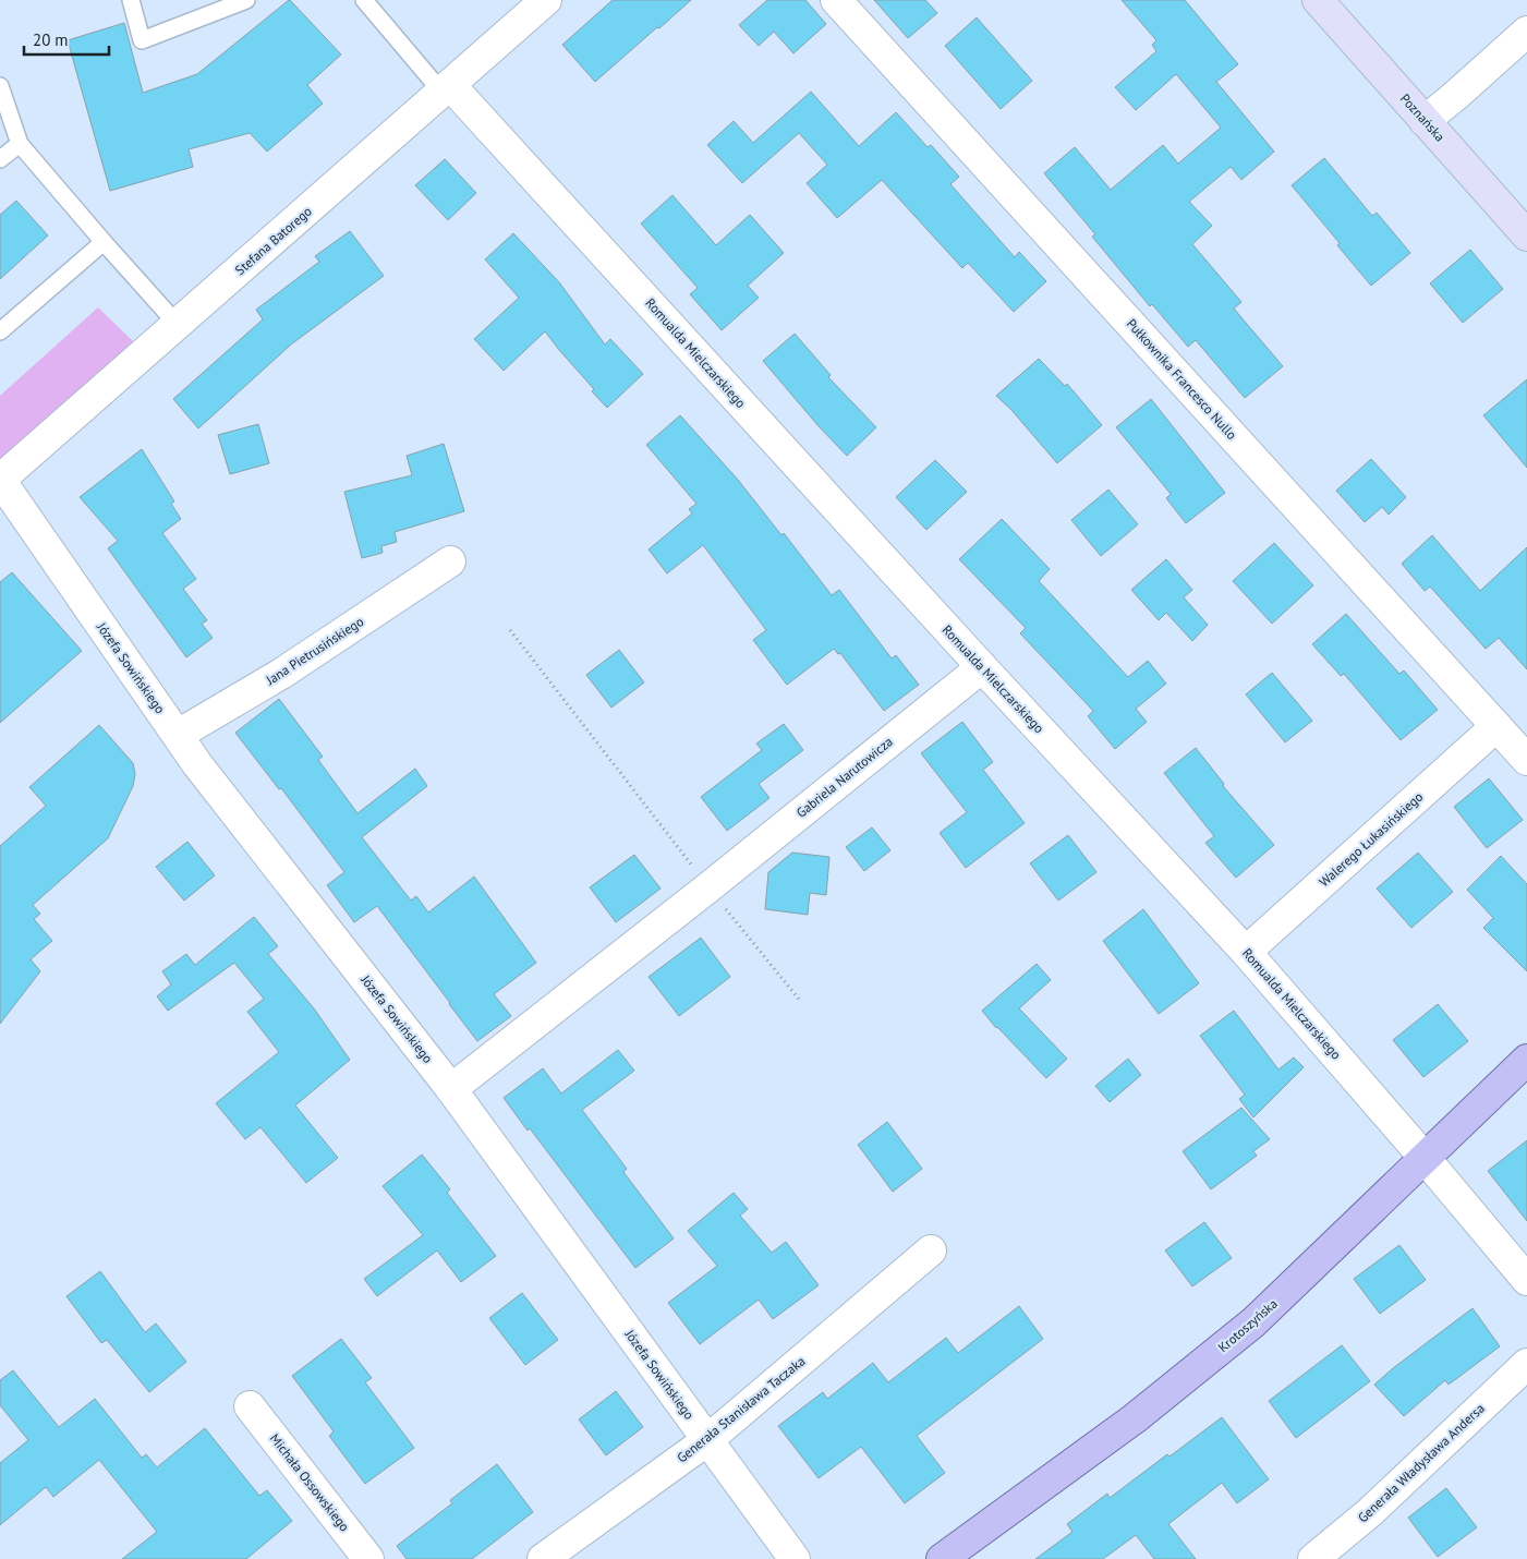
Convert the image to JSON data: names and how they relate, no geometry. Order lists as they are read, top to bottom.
{
  "streets": {
    "main road": ["Poznańska", "Krotoszyńska"],
    "street": [
      "Stefana Batorego",
      "Romualda Mielczarskiego",
      "Pułkownika Francesco Nullo",
      "Jana Pietrusińskiego",
      "Józefa Sowińskiego",
      "Gabriela Narutowicza",
      "Walerego Łukasińskiego",
      "Generała Stanisława Taczaka",
      "Generała Władysława Andersa",
      "Michała Ossowskiego"
    ]
  },
  "crossings": [
    ["Stefana Batorego", "Romualda Mielczarskiego"],
    ["Stefana Batorego", "Józefa Sowińskiego"],
    ["Romualda Mielczarskiego", "Gabriela Narutowicza"],
    ["Romualda Mielczarskiego", "Walerego Łukasińskiego"],
    ["Romualda Mielczarskiego", "Krotoszyńska"],
    ["Pułkownika Francesco Nullo", "Walerego Łukasińskiego"],
    ["Jana Pietrusińskiego", "Józefa Sowińskiego"],
    ["Józefa Sowińskiego", "Gabriela Narutowicza"],
    ["Józefa Sowińskiego", "Generała Stanisława Taczaka"]
  ],
  "scale_bar": "20 m"
}
